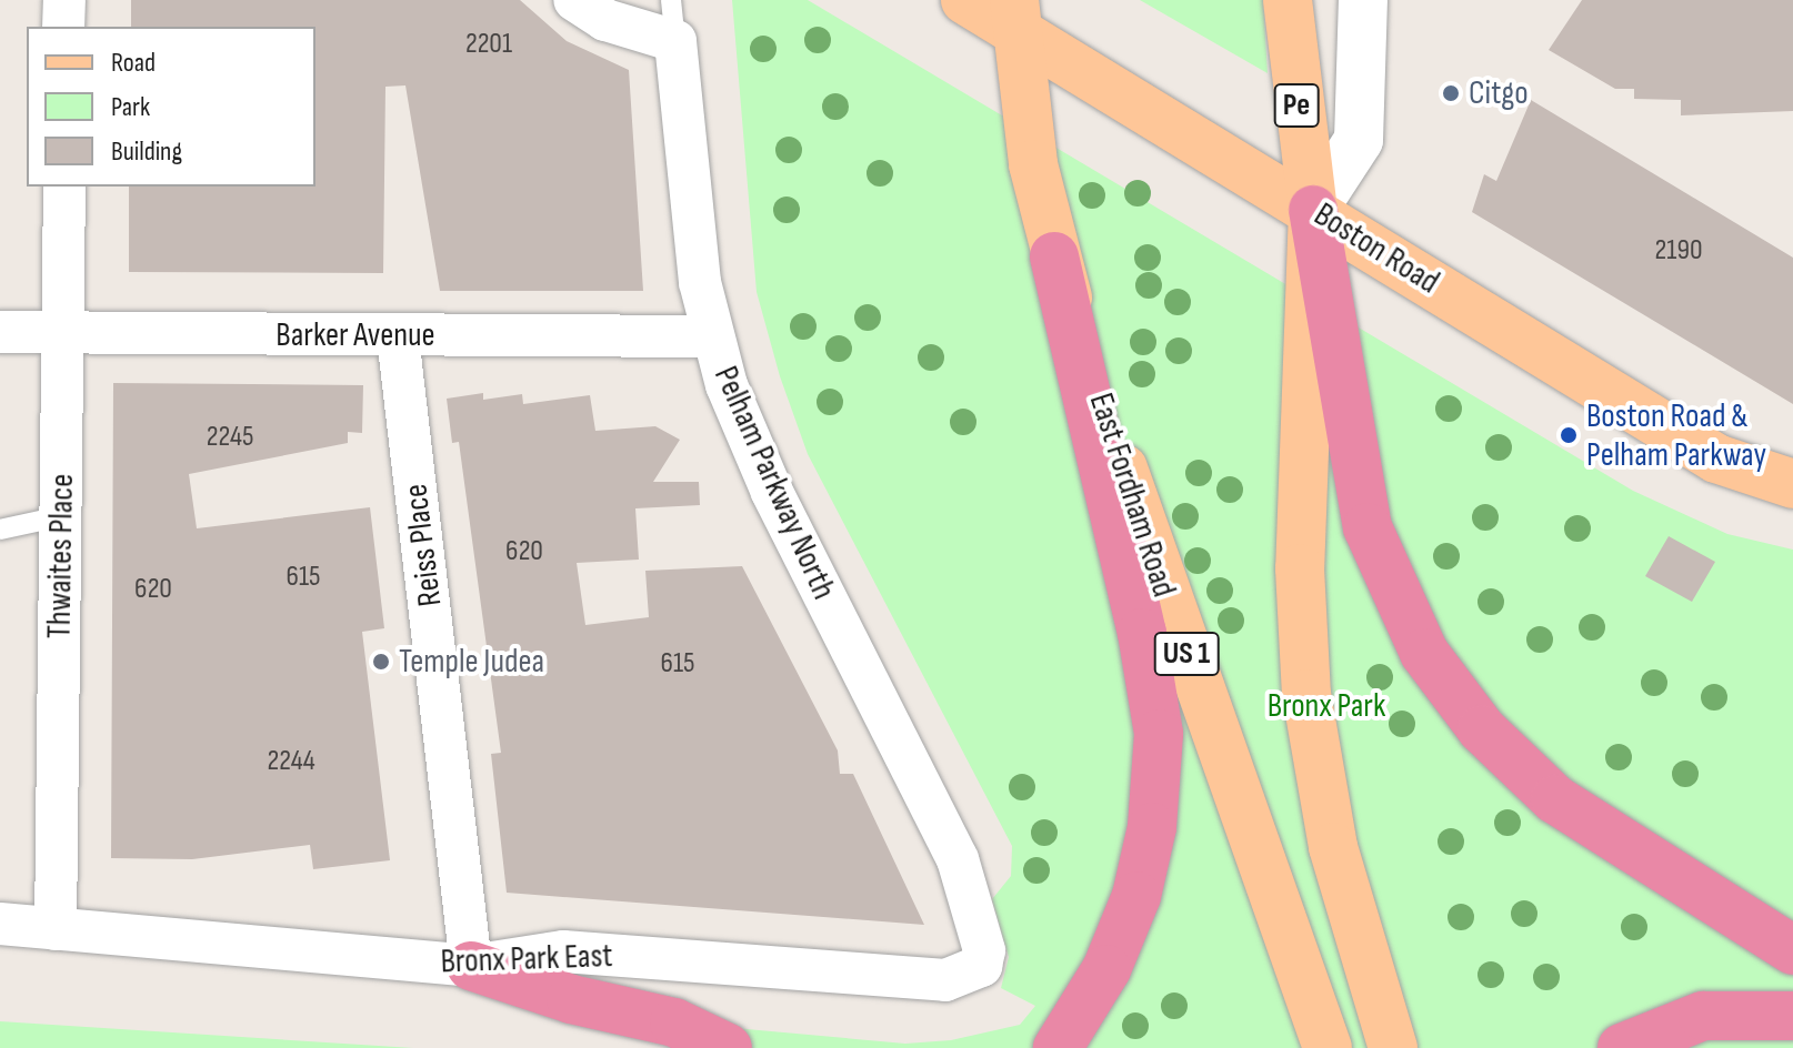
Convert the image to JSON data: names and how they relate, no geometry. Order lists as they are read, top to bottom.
{
  "streets": {
    "main road": [
      "Pe",
      "Boston Road",
      "East Fordham Road",
      "US 1"
    ],
    "street": [
      "Barker Avenue",
      "Pelham Parkway North",
      "Reiss Place",
      "Thwaites Place",
      "Bronx Park East"
    ]
  },
  "crossings": [
    ["Pe", "Boston Road"],
    ["Boston Road", "East Fordham Road"],
    ["Barker Avenue", "Pelham Parkway North"],
    ["Barker Avenue", "Reiss Place"],
    ["Barker Avenue", "Thwaites Place"],
    ["Pelham Parkway North", "Bronx Park East"],
    ["Reiss Place", "Bronx Park East"],
    ["Thwaites Place", "Bronx Park East"]
  ],
  "parks": ["Bronx Park"],
  "places": ["Citgo", "Boston Road & Pelham Parkway", "Temple Judea"],
  "house_numbers": [
    "2201",
    "2190",
    "2245",
    "620",
    "615",
    "620",
    "615",
    "2244"
  ],
  "legend": ["Road", "Park", "Building"]
}
